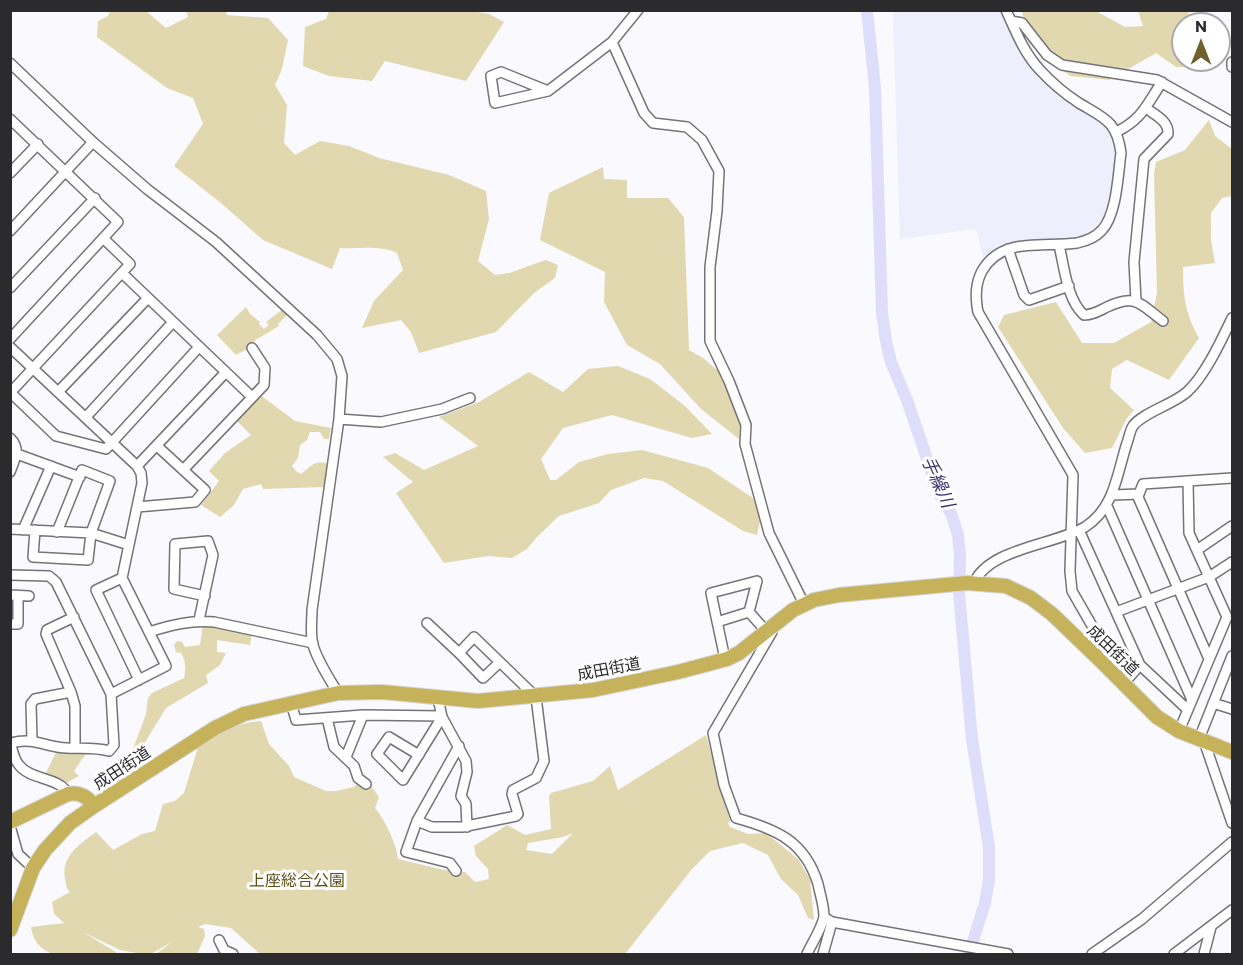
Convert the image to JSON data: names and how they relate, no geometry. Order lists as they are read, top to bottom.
{
  "streets": {
    "highway": ["成田街道"]
  },
  "water": ["手繰川"],
  "parks": ["上座総合公園"],
  "north": "top"
}
